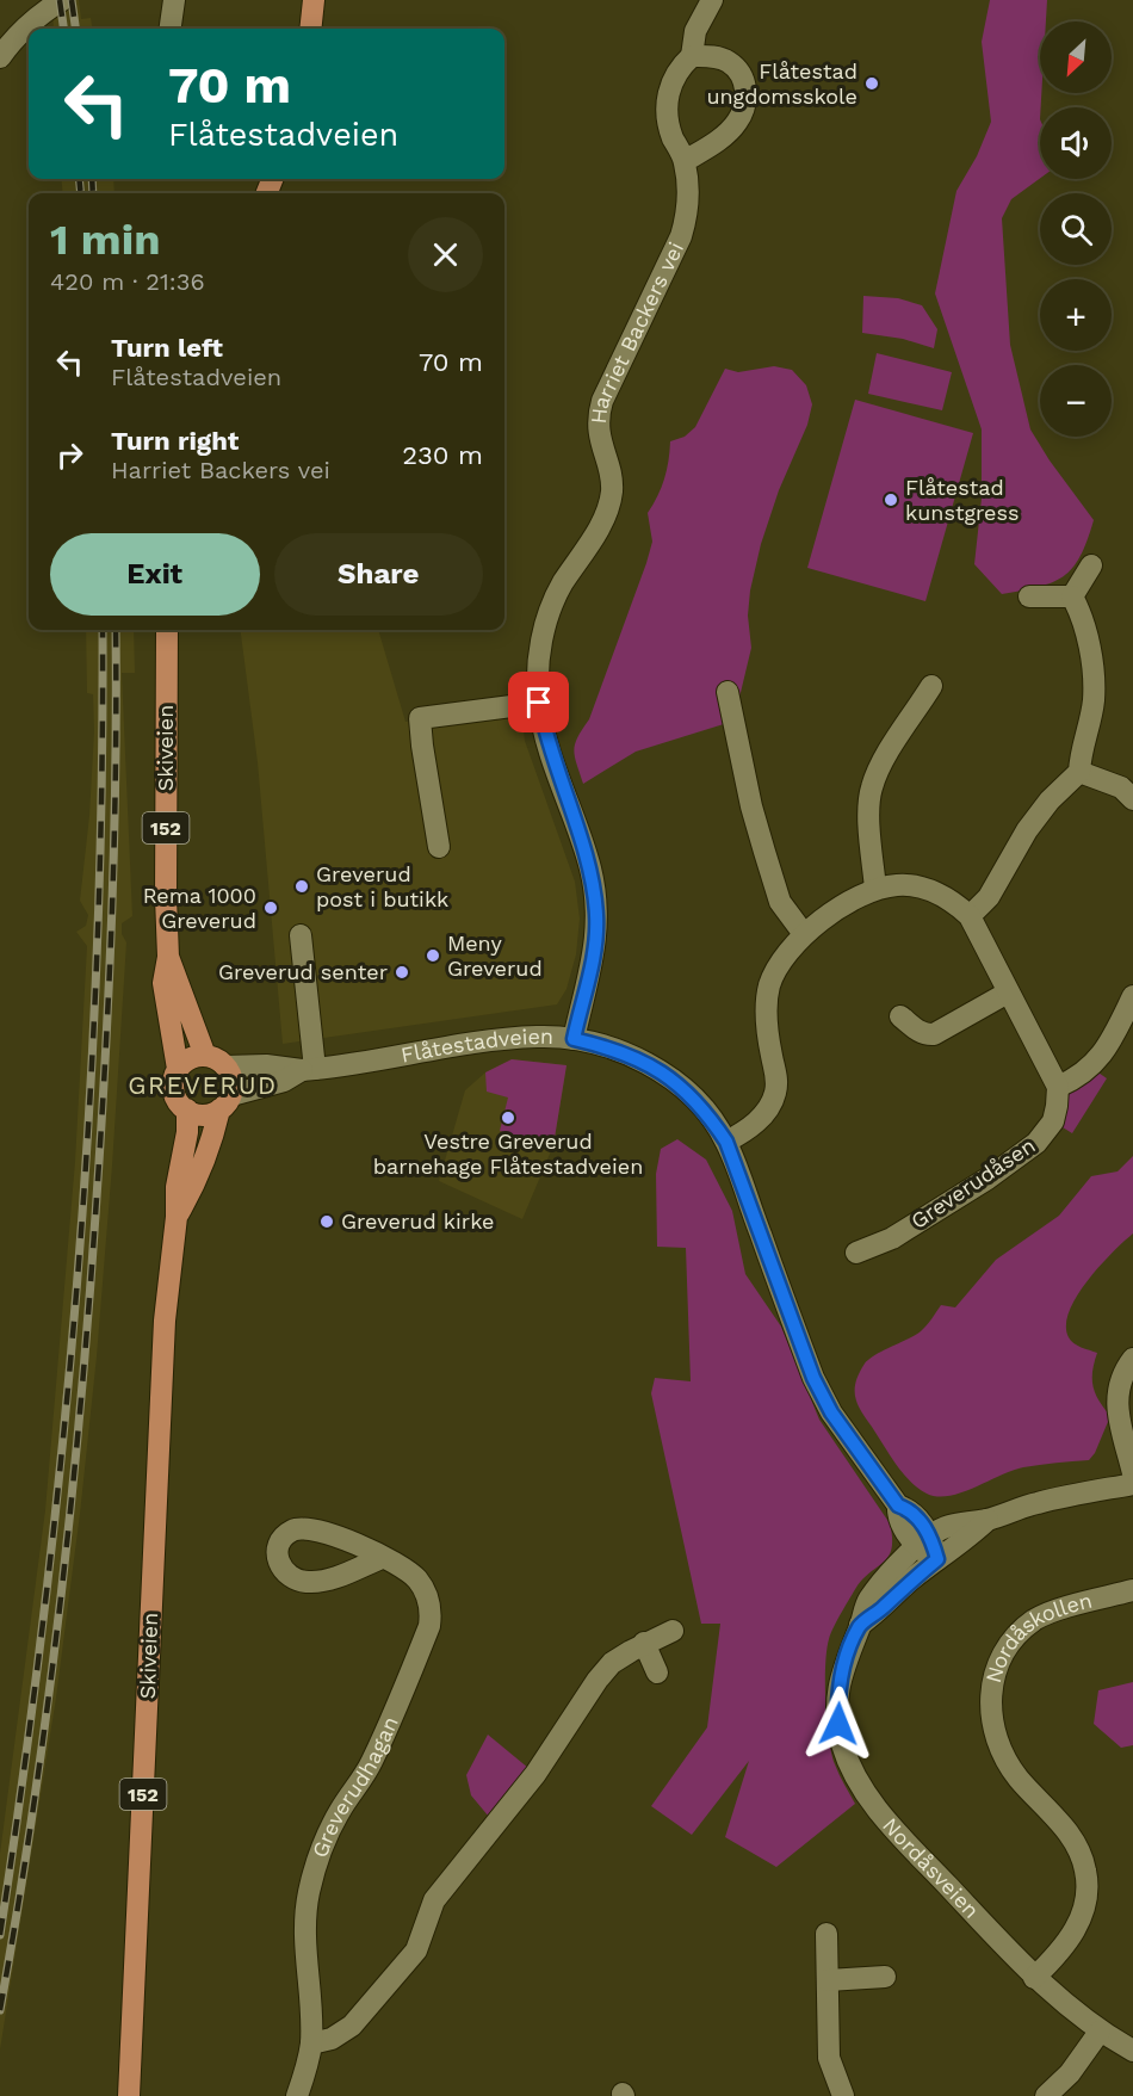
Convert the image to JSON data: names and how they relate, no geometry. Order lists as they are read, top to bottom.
{
  "streets": {
    "main road": ["Skiveien", "152"],
    "street": [
      "Harriet Backers vei",
      "Flåtestadveien",
      "Greverudåsen",
      "Nordåskollen",
      "Greverudhagan",
      "Nordåsveien"
    ]
  },
  "crossings": [
    ["Harriet Backers vei", "Flåtestadveien"],
    ["Skiveien", "152"],
    ["Skiveien", "Flåtestadveien"],
    ["152", "Flåtestadveien"],
    ["Flåtestadveien", "Nordåsveien"],
    ["Nordåskollen", "Nordåsveien"]
  ],
  "districts": ["GREVERUD"],
  "places": [
    "Flåtestad ungdomsskole",
    "Flåtestad kunstgress",
    "Greverud post i butikk",
    "Rema 1000 Greverud",
    "Meny Greverud",
    "Greverud senter",
    "Vestre Greverud barnehage Flåtestadveien",
    "Greverud kirke"
  ],
  "north": "bottom left",
  "page": {
    "map_buttons": ["+", "−"],
    "turn": ["70 m", "Flåtestadveien"],
    "heading": ["1 min", "420 m · 21:36"],
    "list": [
      {
        "name": "Turn left",
        "note": "Flåtestadveien",
        "value": "70 m"
      },
      {
        "name": "Turn right",
        "note": "Harriet Backers vei",
        "value": "230 m"
      }
    ],
    "buttons": ["Exit", "Share"]
  }
}
